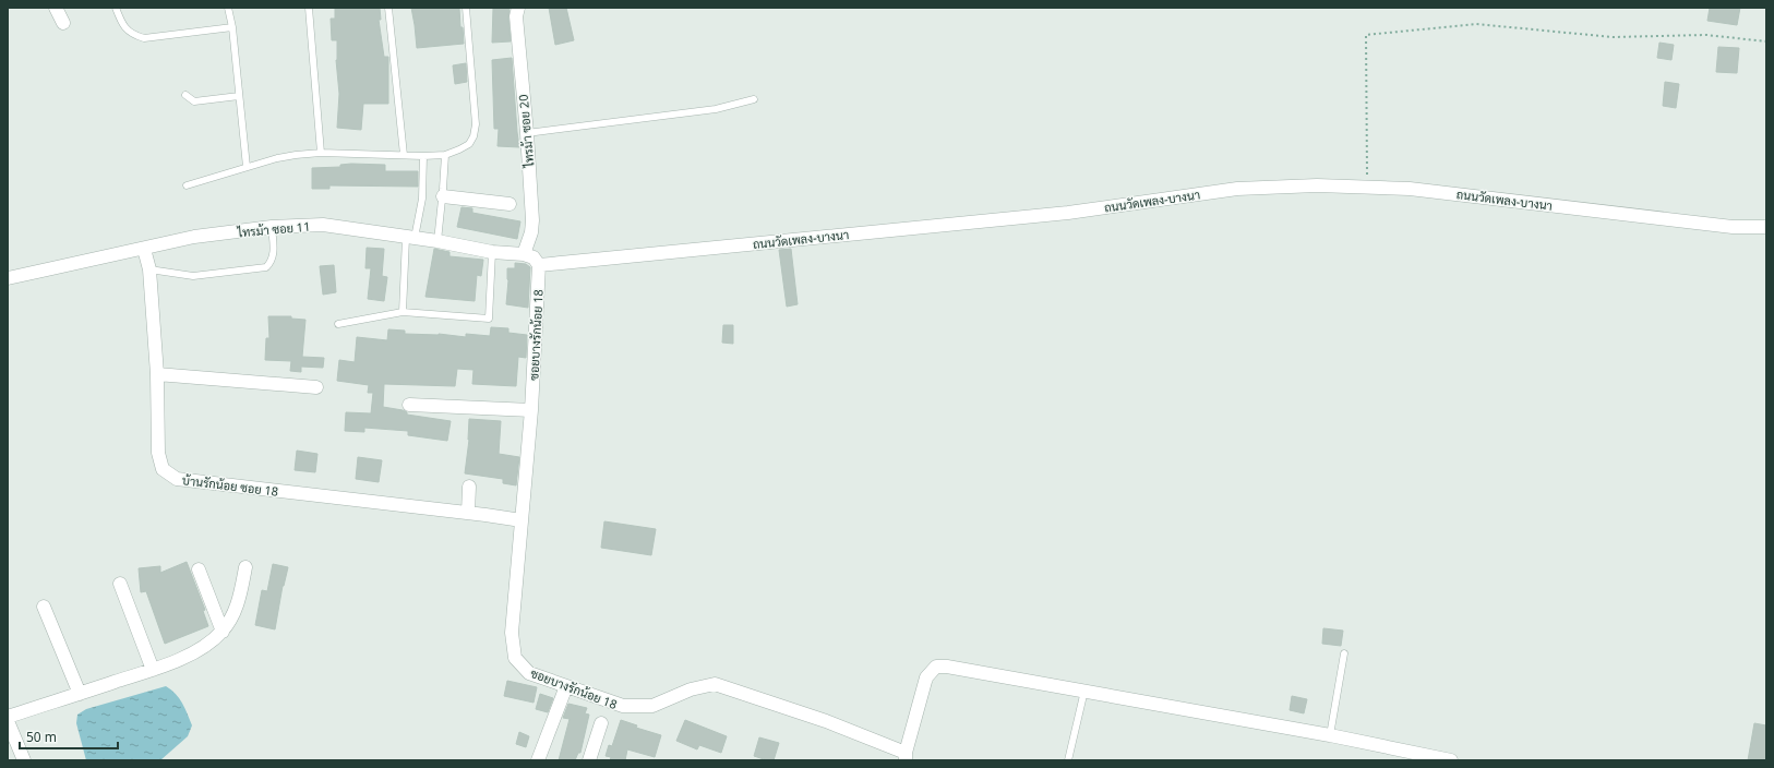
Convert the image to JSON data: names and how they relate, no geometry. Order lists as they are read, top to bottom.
{
  "streets": {
    "street": [
      "ไทรม้า ซอย 20",
      "ถนนวัดเพลง-บางนา",
      "ไทรม้า ซอย 11",
      "ซอยบางรักน้อย 18",
      "บ้านรักน้อย ซอย 18"
    ]
  },
  "crossings": [
    ["ไทรม้า ซอย 20", "ไทรม้า ซอย 11"],
    ["ถนนวัดเพลง-บางนา", "ไทรม้า ซอย 11"],
    ["ถนนวัดเพลง-บางนา", "ซอยบางรักน้อย 18"],
    ["ไทรม้า ซอย 11", "ซอยบางรักน้อย 18"],
    ["ไทรม้า ซอย 11", "บ้านรักน้อย ซอย 18"],
    ["ซอยบางรักน้อย 18", "บ้านรักน้อย ซอย 18"]
  ],
  "scale_bar": "50 m"
}
